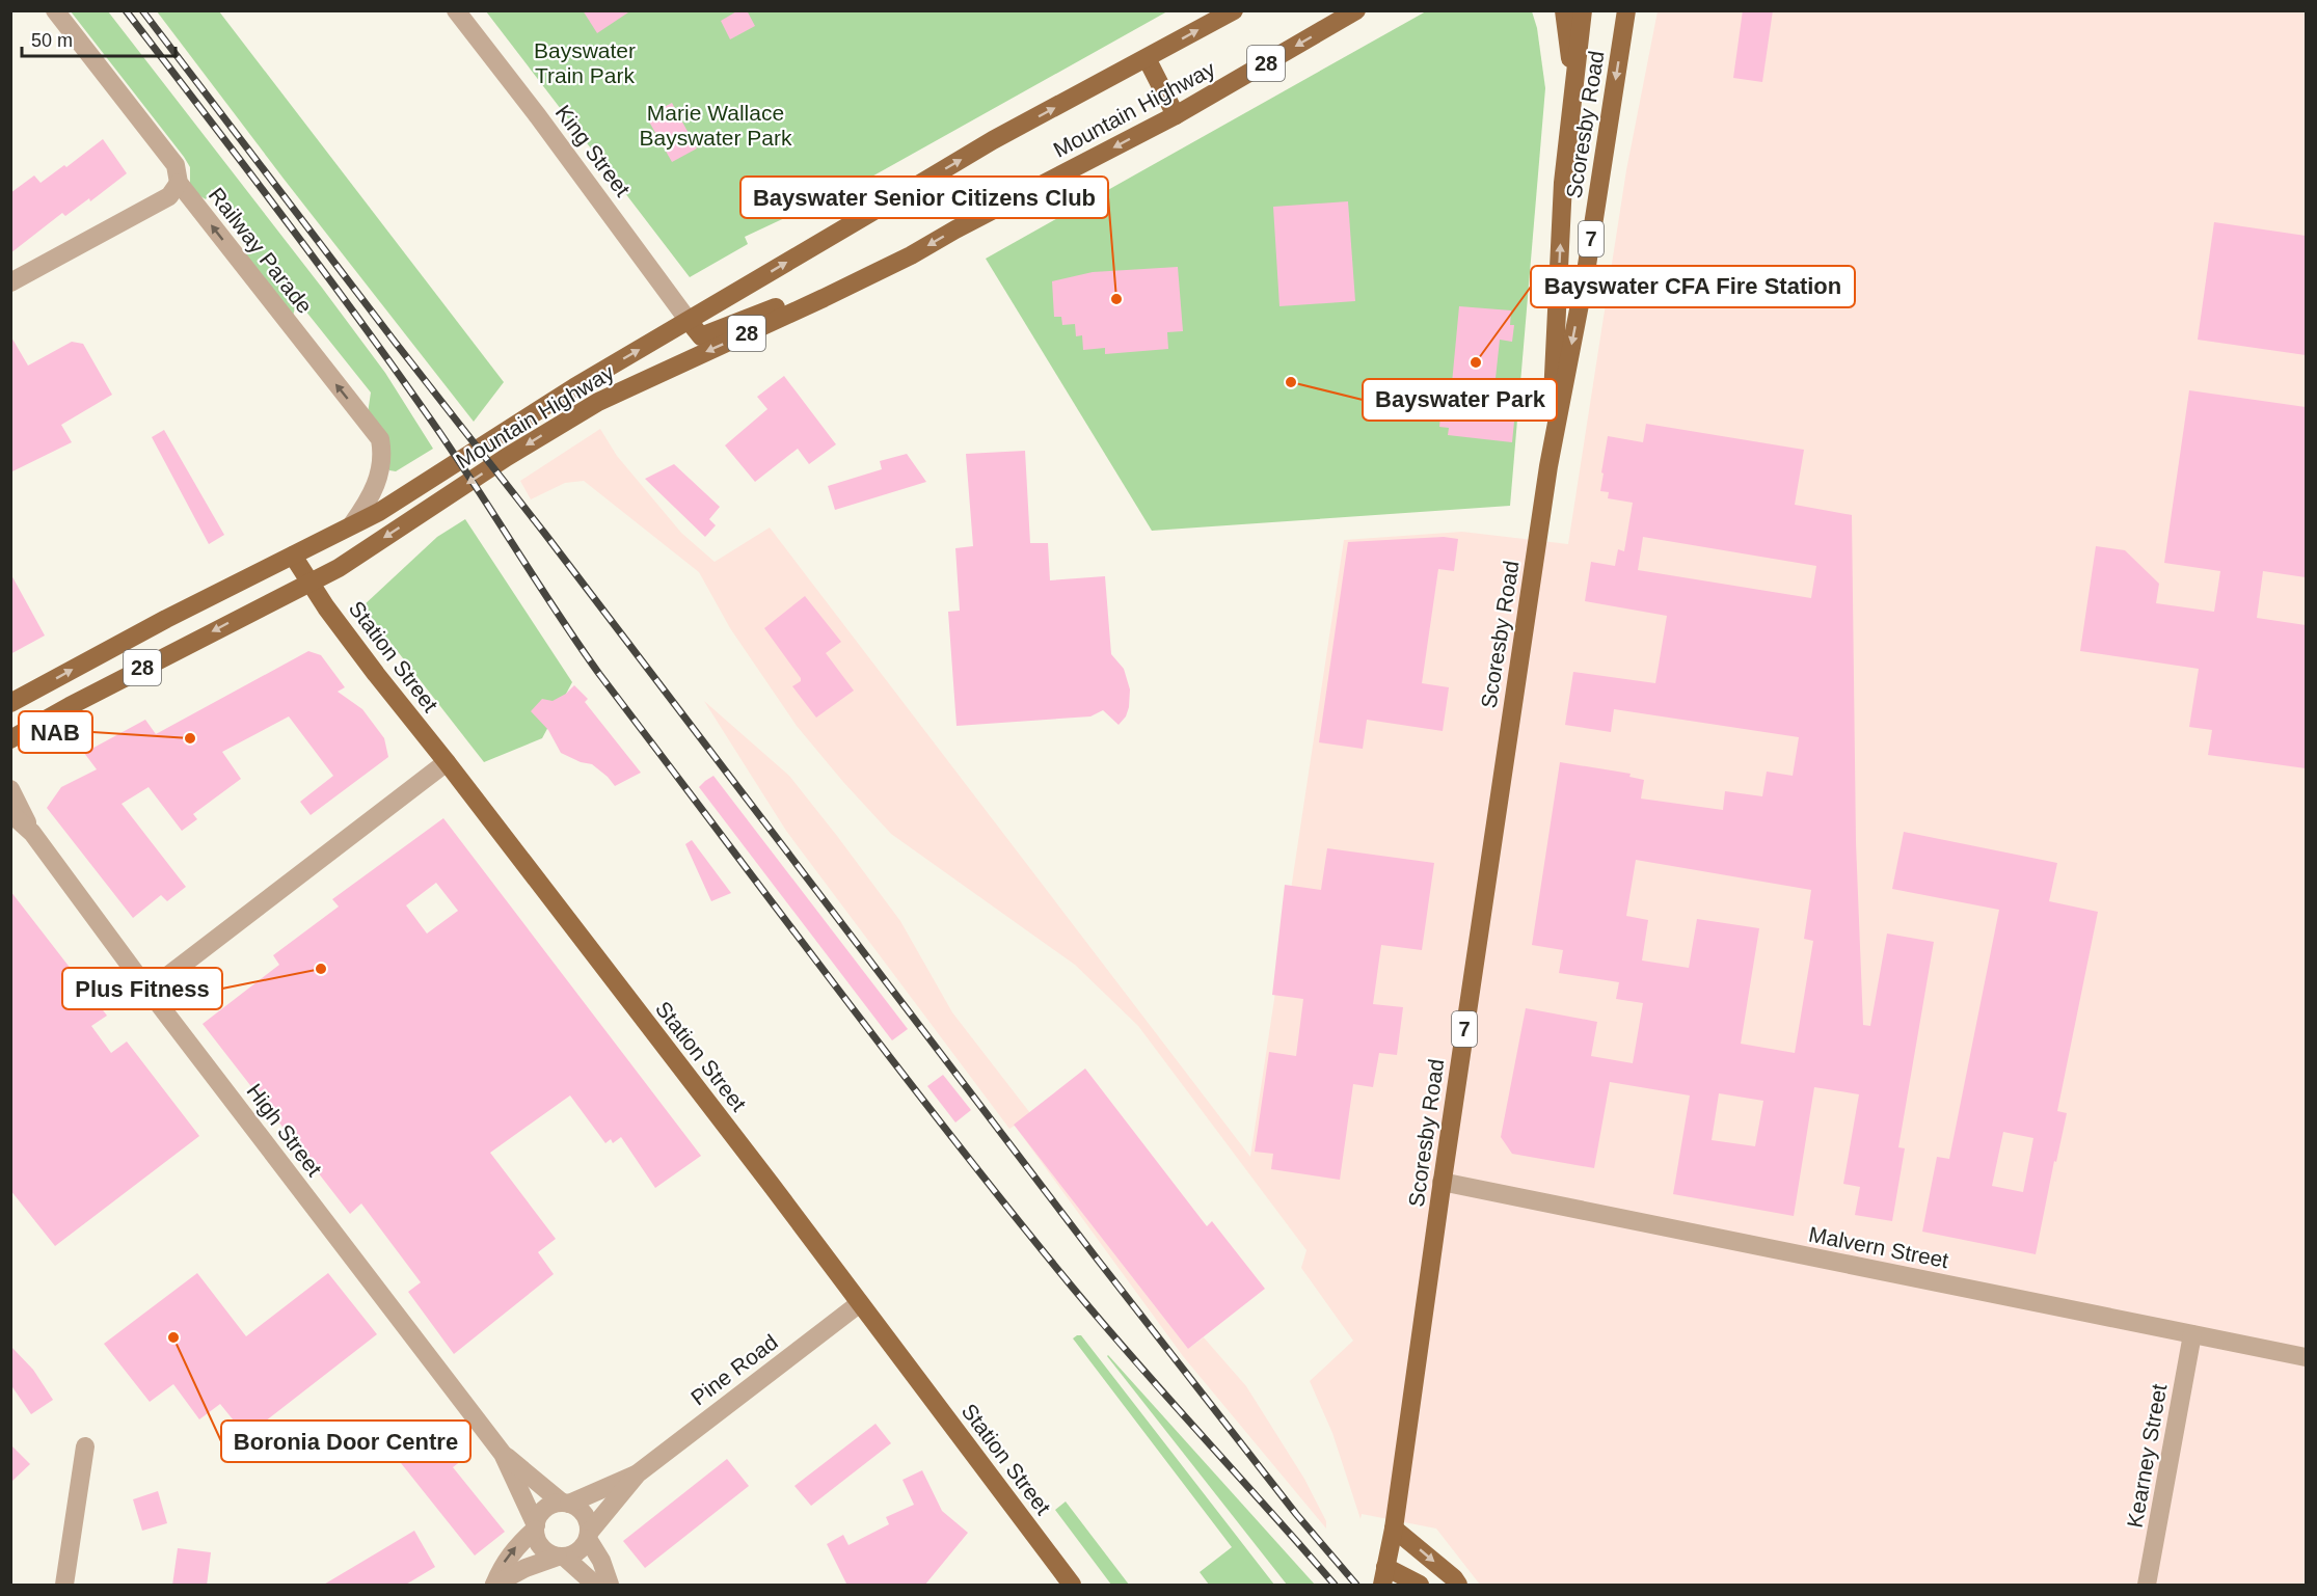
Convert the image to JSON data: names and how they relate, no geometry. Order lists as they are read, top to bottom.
{
  "streets": {
    "main road": [
      "28",
      "Mountain Highway",
      "Scoresby Road",
      "7",
      "Station Street"
    ],
    "street": [
      "King Street",
      "Railway Parade",
      "High Street",
      "Malvern Street",
      "Pine Road",
      "Kearney Street"
    ]
  },
  "crossings": [
    ["Mountain Highway", "King Street"],
    ["Mountain Highway", "Railway Parade"],
    ["Mountain Highway", "Station Street"],
    ["Scoresby Road", "Malvern Street"],
    ["Station Street", "Pine Road"],
    ["High Street", "Pine Road"],
    ["Malvern Street", "Kearney Street"]
  ],
  "one_way": ["Railway Parade"],
  "parks": ["Bayswater Train Park", "Marie Wallace Bayswater Park"],
  "places": [
    "Bayswater Senior Citizens Club",
    "Bayswater CFA Fire Station",
    "Bayswater Park",
    "NAB",
    "Plus Fitness",
    "Boronia Door Centre"
  ],
  "scale_bar": "50 m"
}
